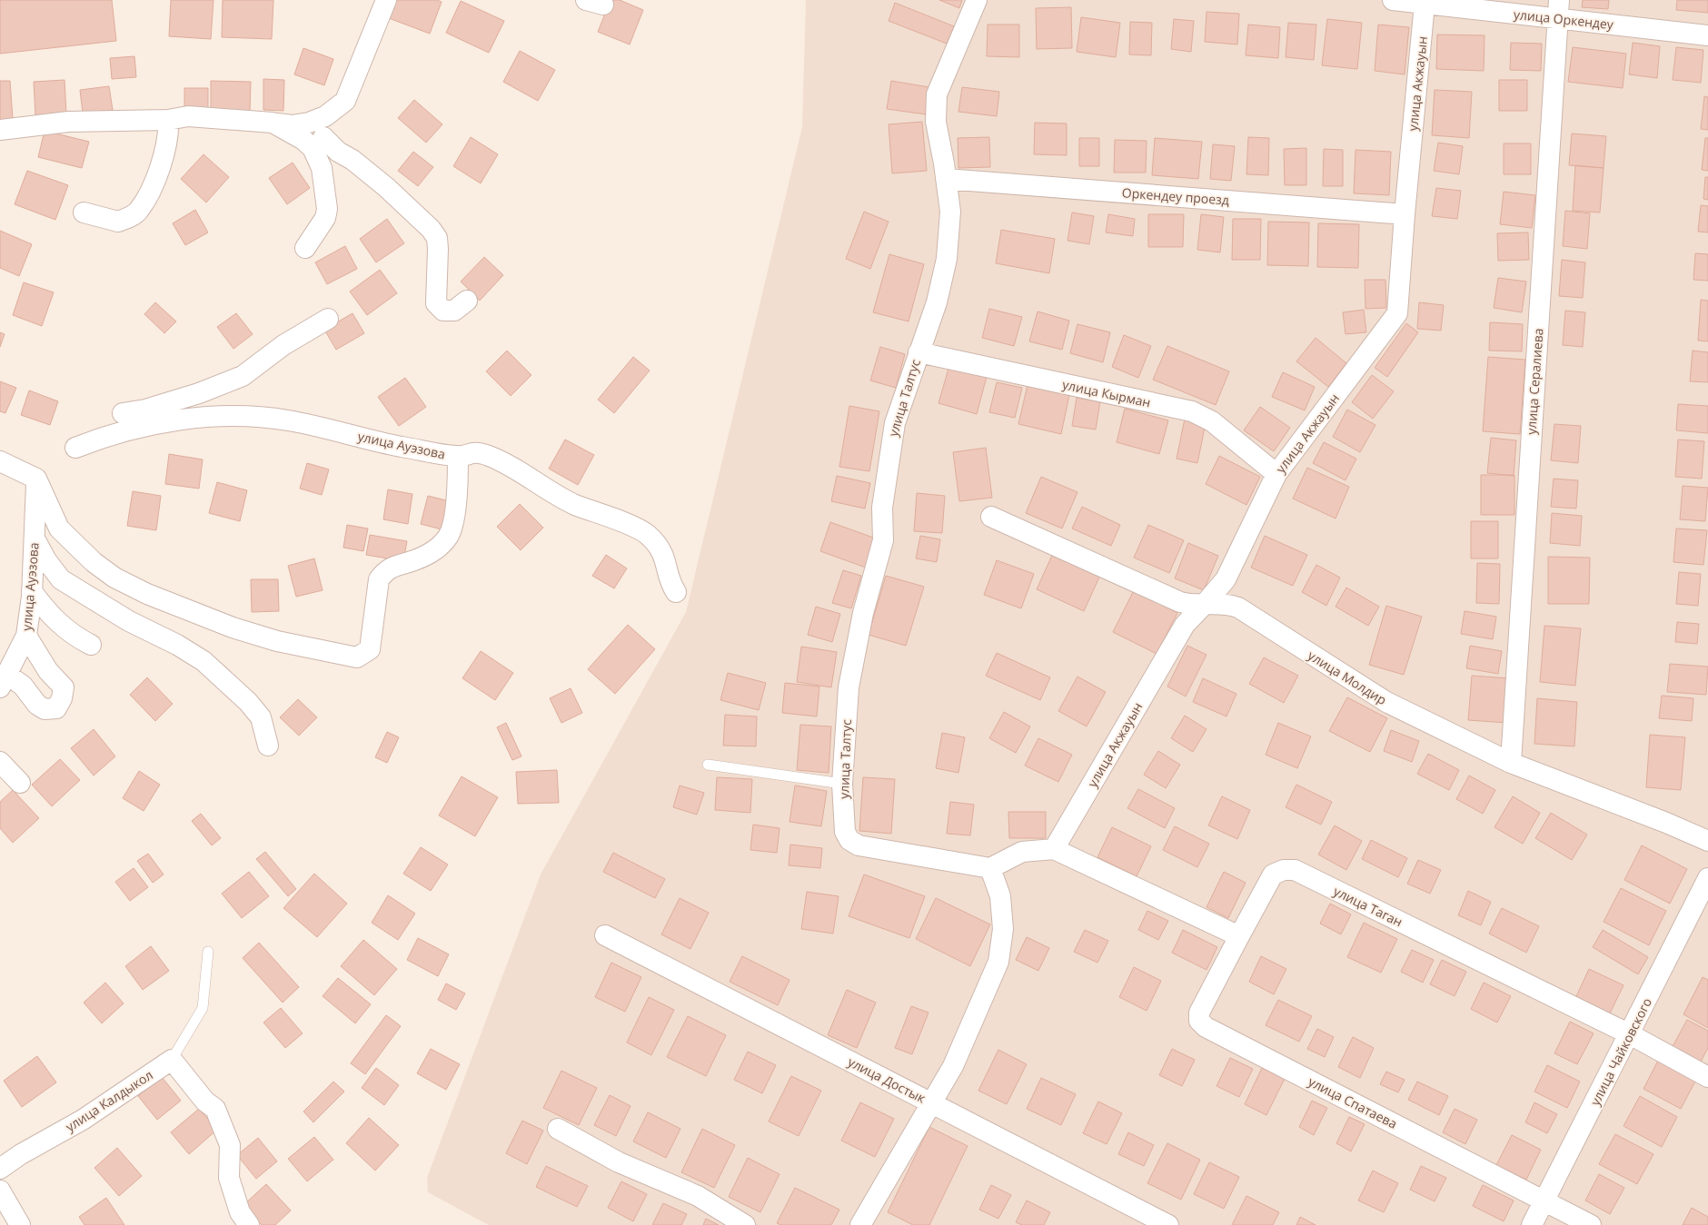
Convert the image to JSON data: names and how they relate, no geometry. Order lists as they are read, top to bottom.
{
  "streets": {
    "street": [
      "улица Оркендеу",
      "улица Акжауын",
      "Оркендеу проезд",
      "улица Сералиева",
      "улица Кырман",
      "улица Талтус",
      "улица Ауэзова",
      "улица Молдир",
      "улица Таган",
      "улица Чайковского",
      "улица Достык",
      "улица Калдыкол",
      "улица Спатаева"
    ]
  },
  "crossings": [
    ["улица Оркендеу", "улица Акжауын"],
    ["улица Оркендеу", "улица Сералиева"],
    ["улица Акжауын", "Оркендеу проезд"],
    ["улица Акжауын", "улица Кырман"],
    ["улица Акжауын", "улица Молдир"],
    ["Оркендеу проезд", "улица Талтус"],
    ["улица Сералиева", "улица Молдир"],
    ["улица Кырман", "улица Талтус"],
    ["улица Таган", "улица Чайковского"],
    ["улица Таган", "улица Спатаева"],
    ["улица Чайковского", "улица Спатаева"]
  ]
}
